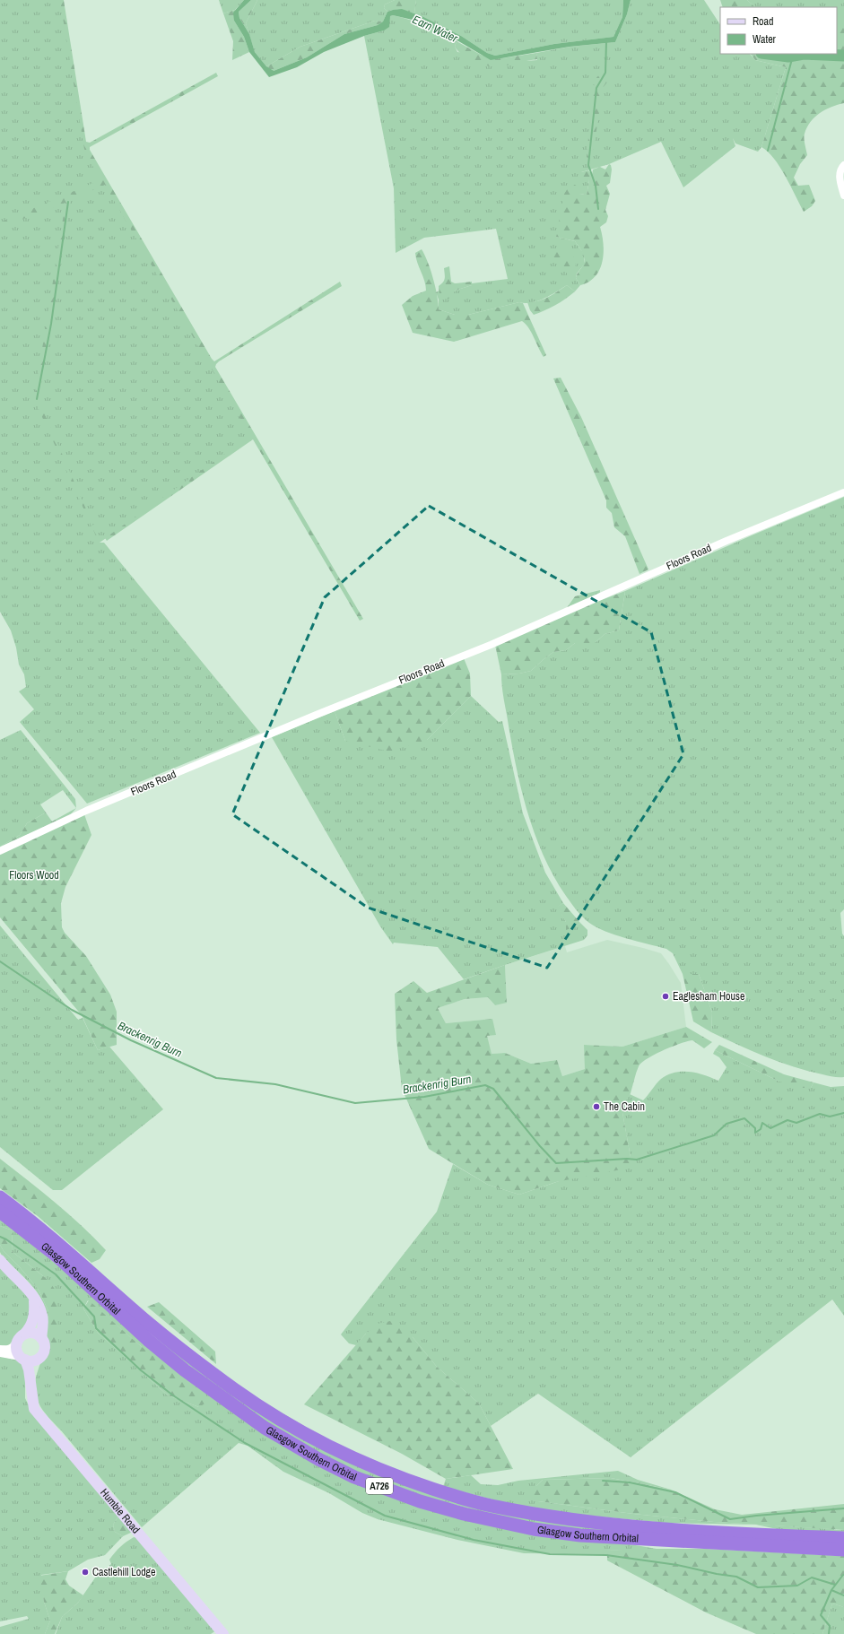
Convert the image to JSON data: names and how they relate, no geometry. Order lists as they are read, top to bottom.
{
  "streets": {
    "highway": ["Glasgow Southern Orbital", "A726"],
    "street": ["Floors Road", "Humbie Road"]
  },
  "water": ["Earn Water", "Brackenrig Burn"],
  "parks": ["Floors Wood"],
  "places": ["Eaglesham House", "The Cabin", "Castlehill Lodge"],
  "legend": ["Road", "Water"]
}
